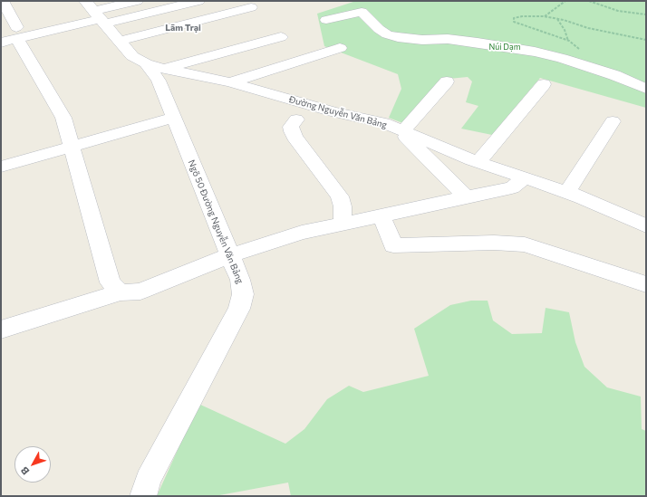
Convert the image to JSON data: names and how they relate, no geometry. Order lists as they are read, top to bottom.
{
  "streets": {
    "street": ["Đường Nguyễn Văn Bảng", "Ngõ 50 Đường Nguyễn Văn Bảng"]
  },
  "crossings": [
    ["Đường Nguyễn Văn Bảng", "Ngõ 50 Đường Nguyễn Văn Bảng"]
  ],
  "districts": ["Lãm Trại"],
  "parks": ["Núi Dạm"],
  "north": "bottom left"
}
